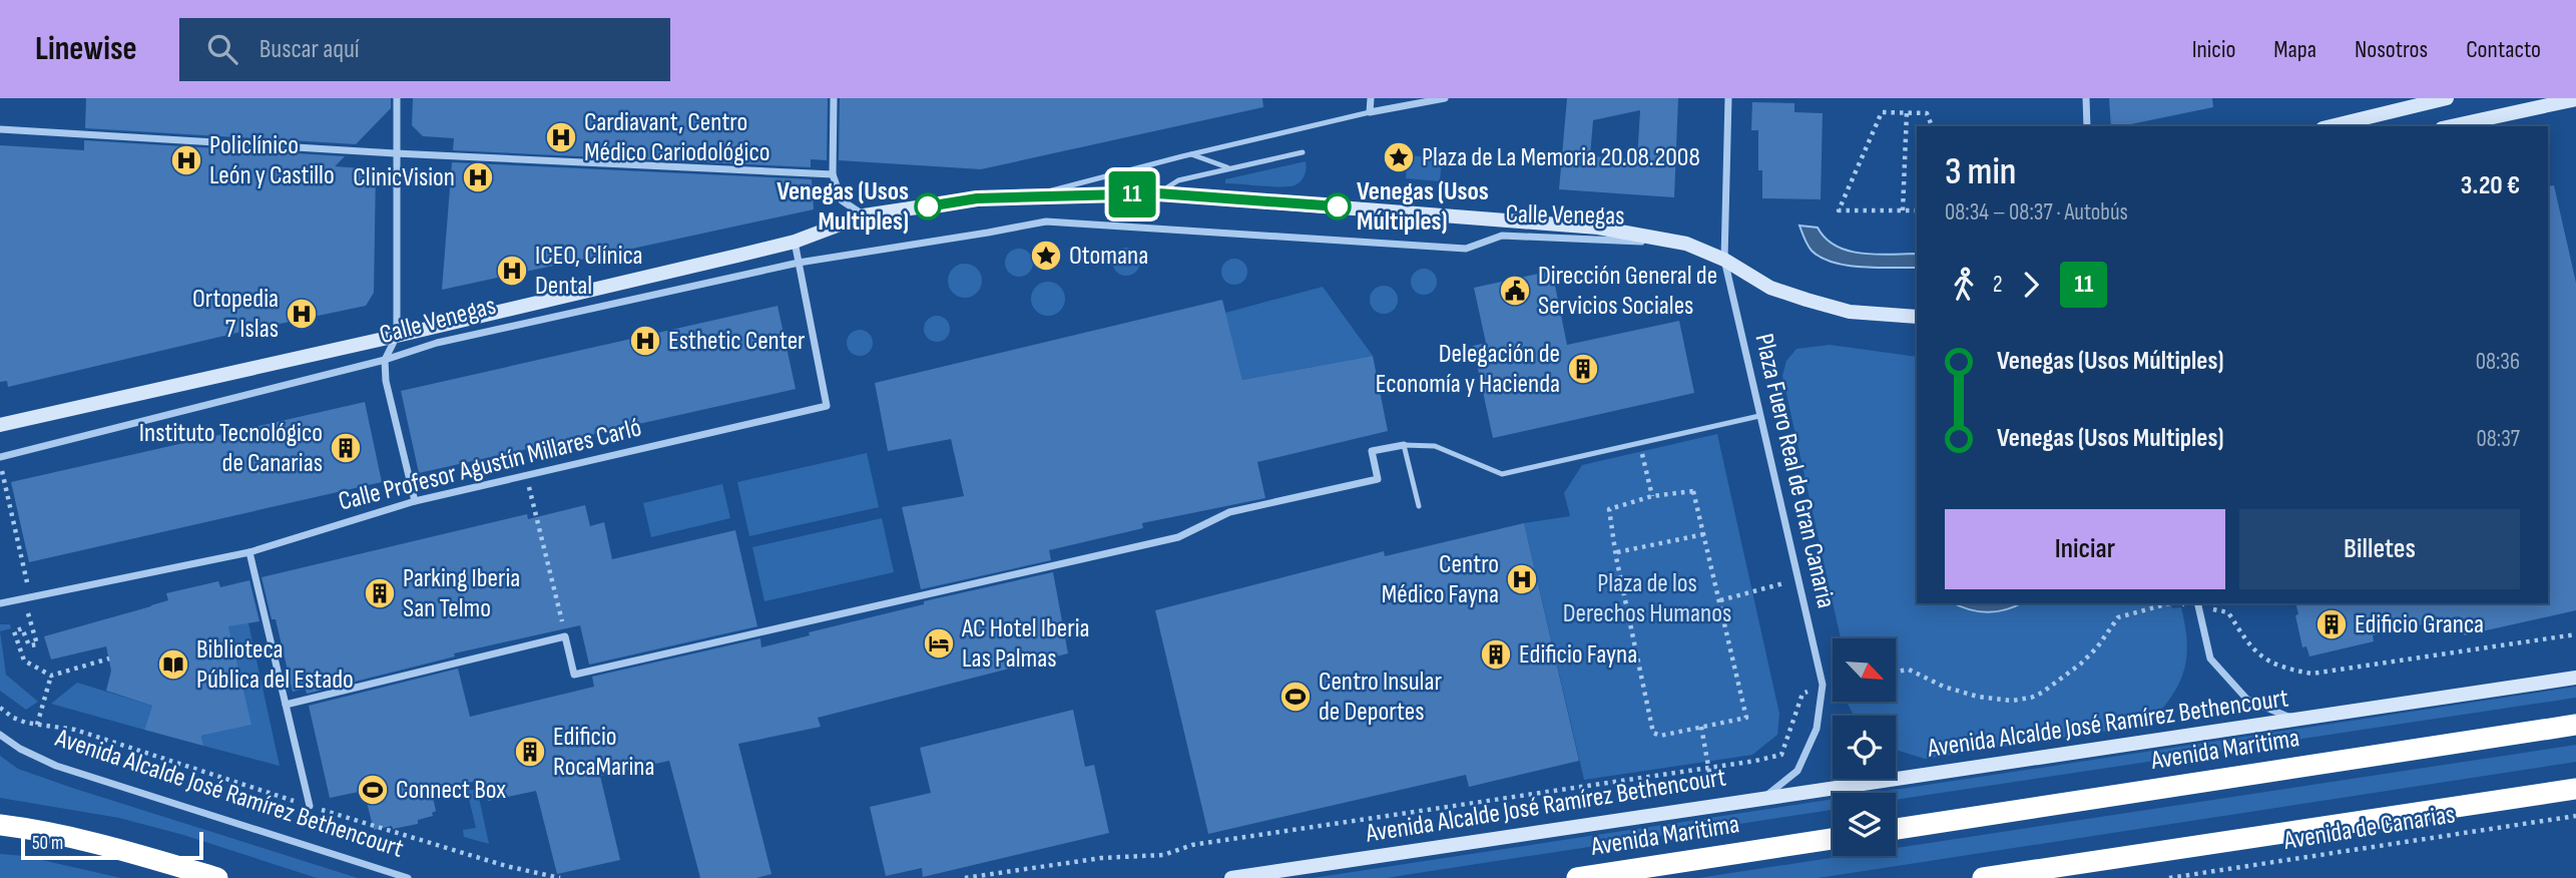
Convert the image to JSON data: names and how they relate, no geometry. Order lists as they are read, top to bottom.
{
  "streets": {
    "highway": ["Avenida Maritima"],
    "street": [
      "Calle Venegas",
      "Calle Profesor Agustín Millares Carló",
      "Plaza Fuero Real de Gran Canaria",
      "Avenida Alcalde José Ramírez Bethencourt"
    ],
    "path": ["Avenida de Canarias"]
  },
  "crossings": [
    ["Calle Venegas", "Calle Profesor Agustín Millares Carló"],
    ["Calle Venegas", "Plaza Fuero Real de Gran Canaria"],
    ["Plaza Fuero Real de Gran Canaria", "Avenida Alcalde José Ramírez Bethencourt"]
  ],
  "parks": ["Plaza de los Derechos Humanos"],
  "places": {
    "hospital": [
      "Cardiavant, Centro Médico Cariodológico",
      "Policlínico León y Castillo",
      "ClinicVision",
      "ICEO, Clínica Dental",
      "Ortopedia 7 Islas",
      "Esthetic Center",
      "Centro Médico Fayna"
    ],
    "place": ["Plaza de La Memoria 20.08.2008", "Otomana"],
    "other": ["Venegas (Usos Multiples)", "Venegas (Usos Múltiples)"],
    "public building": ["Dirección General de Servicios Sociales"],
    "building": [
      "Delegación de Economía y Hacienda",
      "Instituto Tecnológico de Canarias",
      "Parking Iberia San Telmo",
      "Edificio Granca",
      "Edificio Fayna",
      "Edificio RocaMarina"
    ],
    "hotel": ["AC Hotel Iberia Las Palmas"],
    "library": ["Biblioteca Pública del Estado"],
    "sports": ["Centro Insular de Deportes", "Connect Box"]
  },
  "lines": ["bus line 11"],
  "scale_bar": "50 m",
  "north": "bottom right",
  "page": {
    "header": "Linewise",
    "search": "Buscar aquí",
    "nav": [
      "Inicio",
      "Mapa",
      "Nosotros",
      "Contacto"
    ],
    "on_map": "11",
    "heading": ["3 min", "08:34 – 08:37 · Autobús", "3.20 €"],
    "legs": ["2", "11"],
    "list": [
      {
        "name": "Venegas (Usos Múltiples)",
        "value": "08:36"
      },
      {
        "name": "Venegas (Usos Multiples)",
        "value": "08:37"
      }
    ],
    "buttons": ["Iniciar", "Billetes"],
    "scale": "50 m"
  }
}
